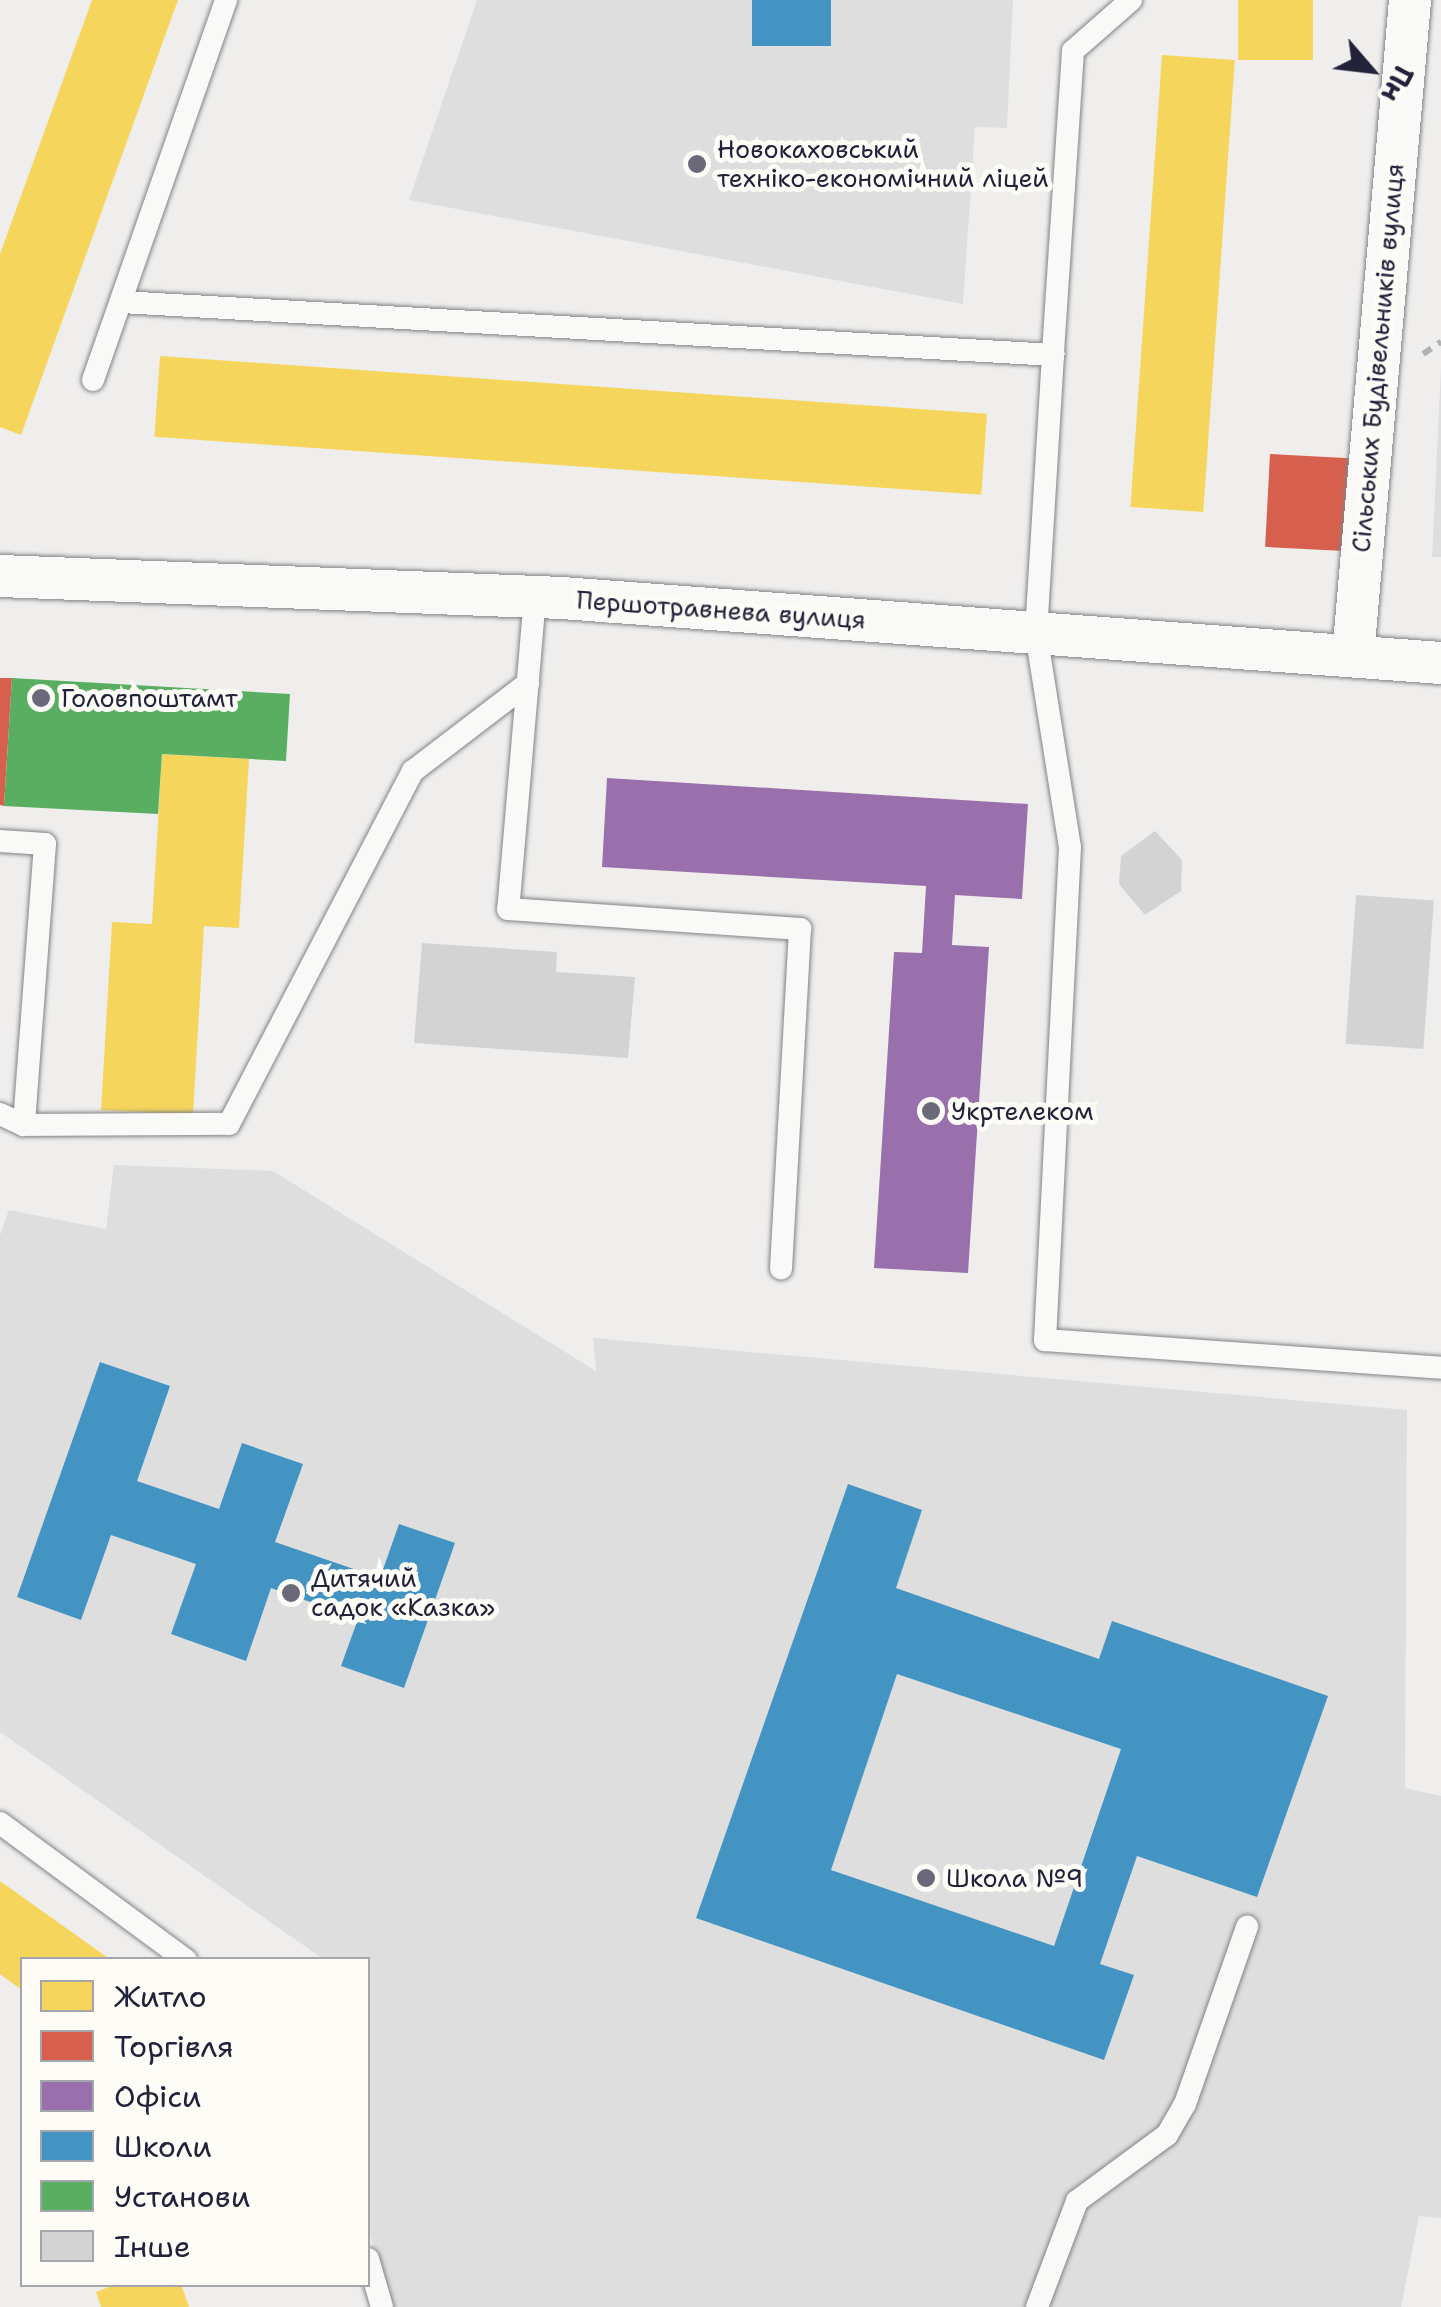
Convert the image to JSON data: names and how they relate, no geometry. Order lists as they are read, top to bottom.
{
  "streets": {
    "street": ["Сільських Будівельників вулиця", "Першотравнева вулиця"]
  },
  "crossings": [
    ["Сільських Будівельників вулиця", "Першотравнева вулиця"]
  ],
  "places": [
    "Новокаховський техніко-економічний ліцей",
    "Головпоштамт",
    "Укртелеком",
    "Дитячий садок «Казка»",
    "Школа №9"
  ],
  "legend": [
    "Житло",
    "Торгівля",
    "Офіси",
    "Школи",
    "Установи",
    "Інше"
  ],
  "north": "bottom right"
}
